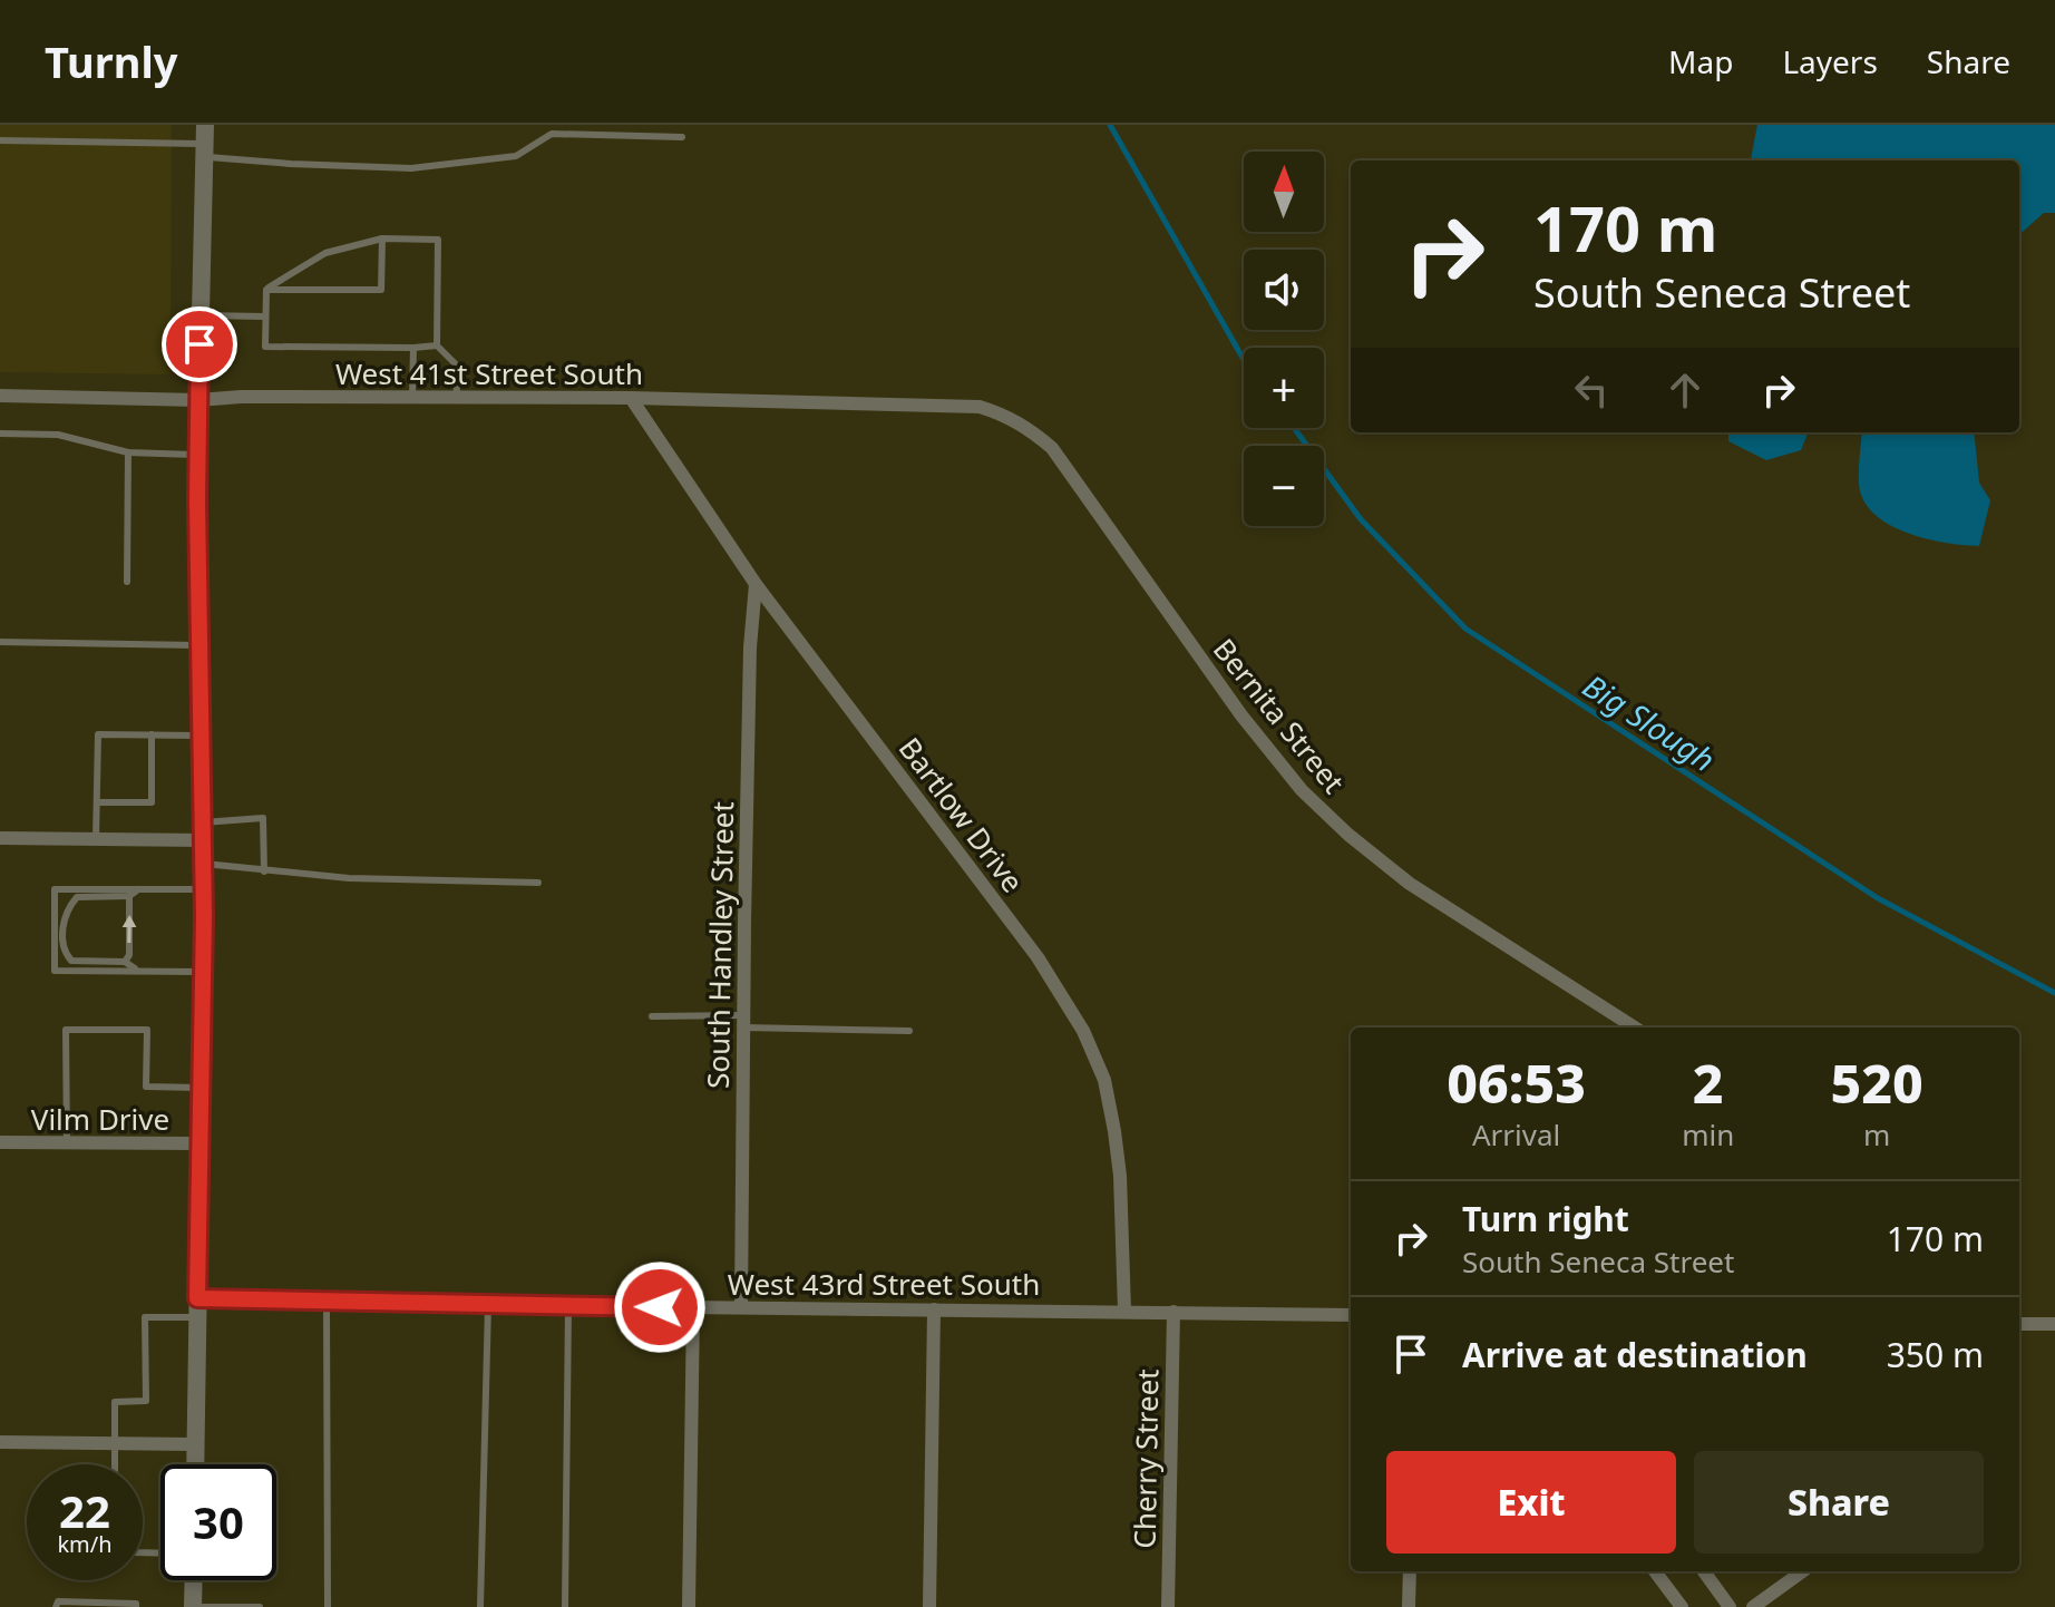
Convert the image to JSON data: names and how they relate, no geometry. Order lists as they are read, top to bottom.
{
  "streets": {
    "street": [
      "West 41st Street South",
      "Bernita Street",
      "Bartlow Drive",
      "South Handley Street",
      "Vilm Drive",
      "West 43rd Street South",
      "Cherry Street"
    ]
  },
  "crossings": [
    ["West 41st Street South", "Bernita Street"],
    ["West 41st Street South", "Bartlow Drive"],
    ["Bartlow Drive", "South Handley Street"],
    ["Bartlow Drive", "West 43rd Street South"],
    ["South Handley Street", "West 43rd Street South"],
    ["West 43rd Street South", "Cherry Street"]
  ],
  "water": ["Big Slough"],
  "north": "top",
  "page": {
    "header": "Turnly",
    "nav": ["Map", "Layers", "Share"],
    "map_buttons": ["+", "−"],
    "turn": ["170 m", "South Seneca Street"],
    "eta": [
      "06:53",
      "Arrival",
      "2",
      "min",
      "520",
      "m"
    ],
    "list": [
      {
        "name": "Turn right",
        "note": "South Seneca Street",
        "value": "170 m"
      },
      {
        "name": "Arrive at destination",
        "value": "350 m"
      }
    ],
    "buttons": ["Exit", "Share"],
    "speed": "22 km/h",
    "limit": "30"
  }
}
